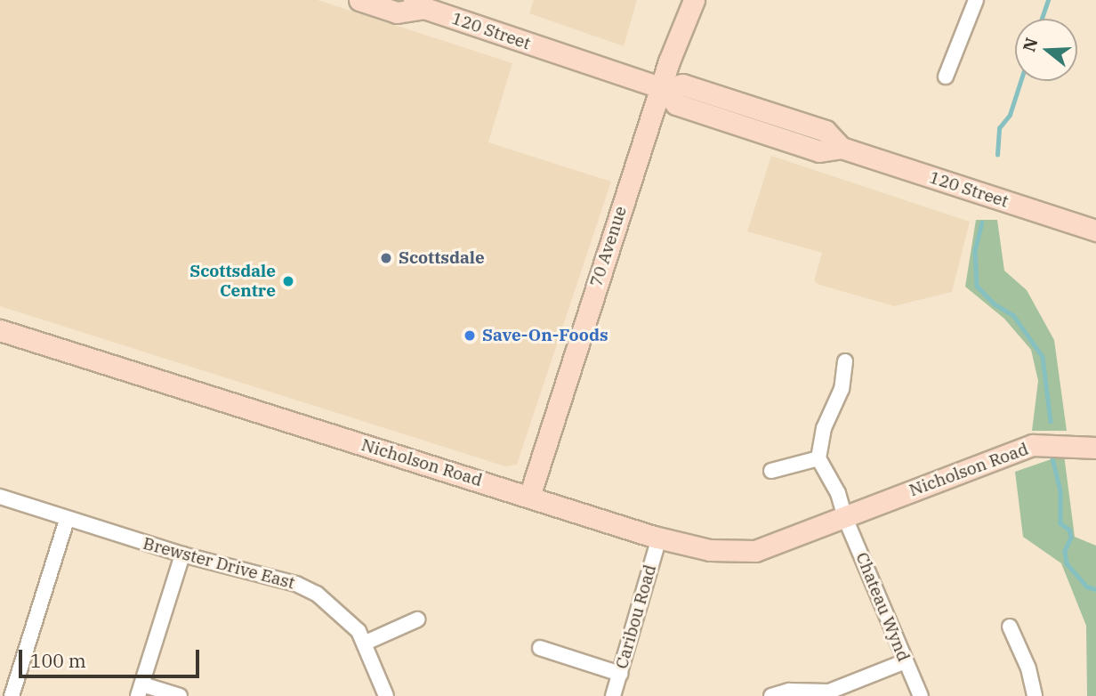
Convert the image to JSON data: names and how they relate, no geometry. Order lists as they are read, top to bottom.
{
  "streets": {
    "street": [
      "120 Street",
      "70 Avenue",
      "Nicholson Road",
      "Brewster Drive East",
      "Chateau Wynd",
      "Caribou Road"
    ]
  },
  "crossings": [
    ["120 Street", "70 Avenue"],
    ["70 Avenue", "Nicholson Road"],
    ["Nicholson Road", "Chateau Wynd"],
    ["Nicholson Road", "Caribou Road"]
  ],
  "places": ["Scottsdale", "Scottsdale Centre", "Save-On-Foods"],
  "scale_bar": "100 m",
  "north": "left"
}
